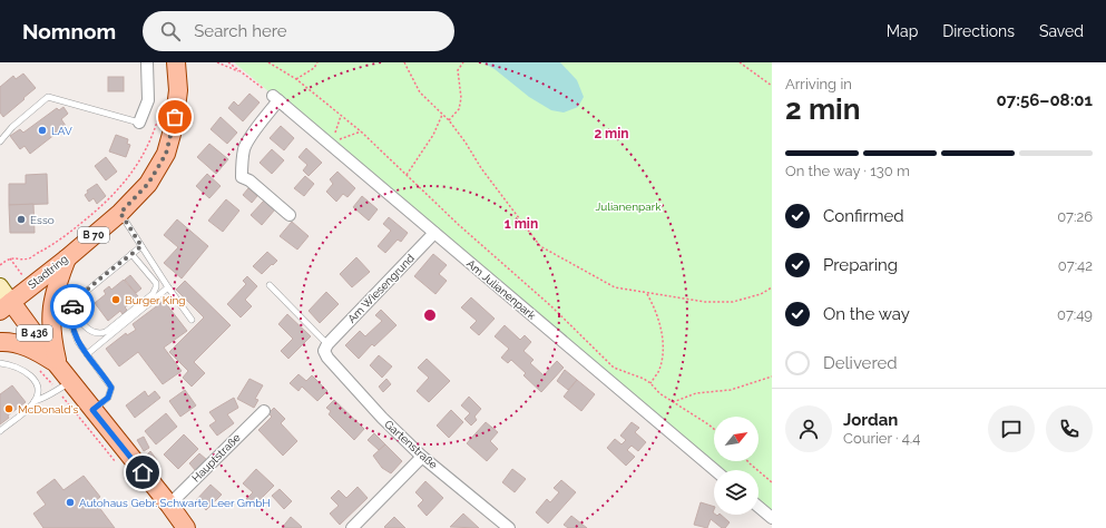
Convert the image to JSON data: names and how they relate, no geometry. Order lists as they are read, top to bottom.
{
  "streets": {
    "main road": ["B 70", "Stadtring", "B 436"],
    "street": [
      "Am Wiesengrund",
      "Am Julianenpark",
      "Gartenstraße",
      "Hauptstraße"
    ]
  },
  "crossings": [
    ["Stadtring", "B 436"],
    ["Am Wiesengrund", "Am Julianenpark"],
    ["Am Wiesengrund", "Gartenstraße"],
    ["B 436", "Hauptstraße"]
  ],
  "parks": ["Julianenpark"],
  "places": [
    "LAV",
    "Esso",
    "Burger King",
    "McDonald's",
    "Autohaus Gebr. Schwarte Leer GmbH"
  ],
  "north": "top right",
  "page": {
    "header": "Nomnom",
    "search": "Search here",
    "nav": ["Map", "Directions", "Saved"],
    "heading": ["2 min", "Arriving in", "07:56–08:01"],
    "panel": ["Jordan", "Courier · 4.4"],
    "bar": "On the way · 130 m",
    "list": [
      ["Confirmed", "07:26"],
      ["Preparing", "07:42"],
      ["On the way", "07:49"],
      "Delivered"
    ]
  },
  "rings": ["2 min", "1 min"]
}
